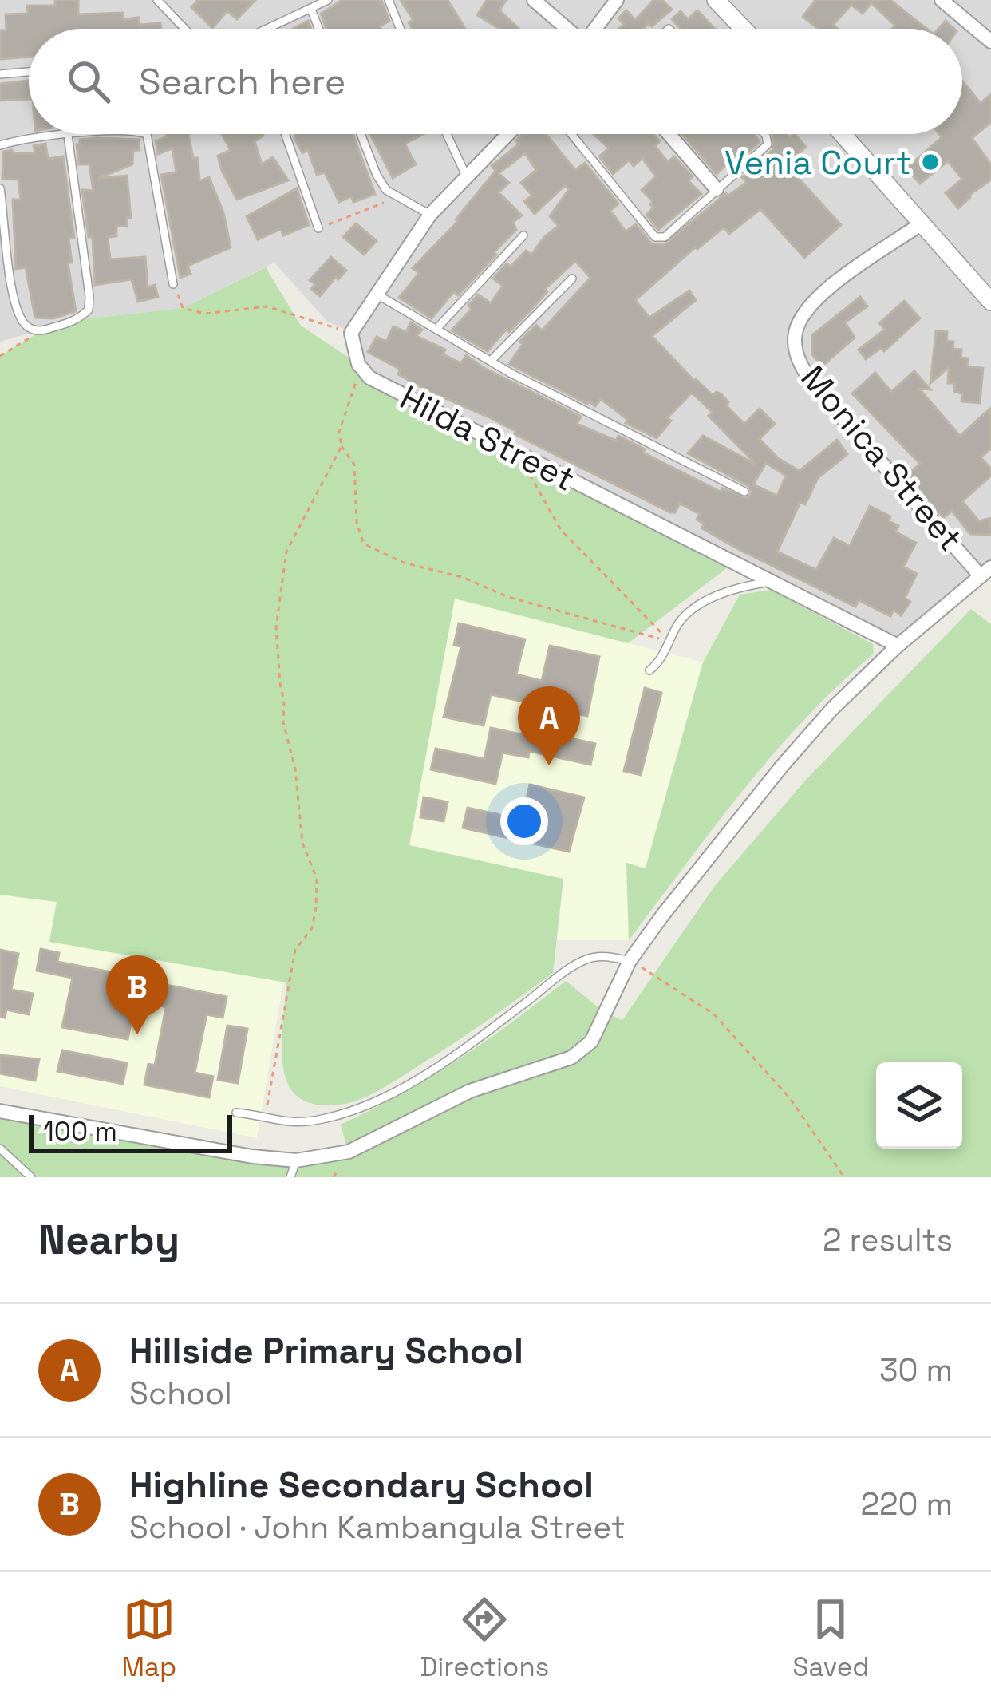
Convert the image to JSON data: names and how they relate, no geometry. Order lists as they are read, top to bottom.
{
  "streets": {
    "street": ["Hilda Street", "Monica Street"]
  },
  "places": ["Venia Court"],
  "scale_bar": "100 m",
  "page": {
    "search": "Search here",
    "pins": ["A", "B"],
    "scale": "100 m",
    "heading": ["Nearby", "2 results"],
    "list": [
      {
        "mark": "A",
        "name": "Hillside Primary School",
        "note": "School",
        "value": "30 m"
      },
      {
        "mark": "B",
        "name": "Highline Secondary School",
        "note": "School · John Kambangula Street",
        "value": "220 m"
      }
    ],
    "nav": ["Map", "Directions", "Saved"]
  }
}
